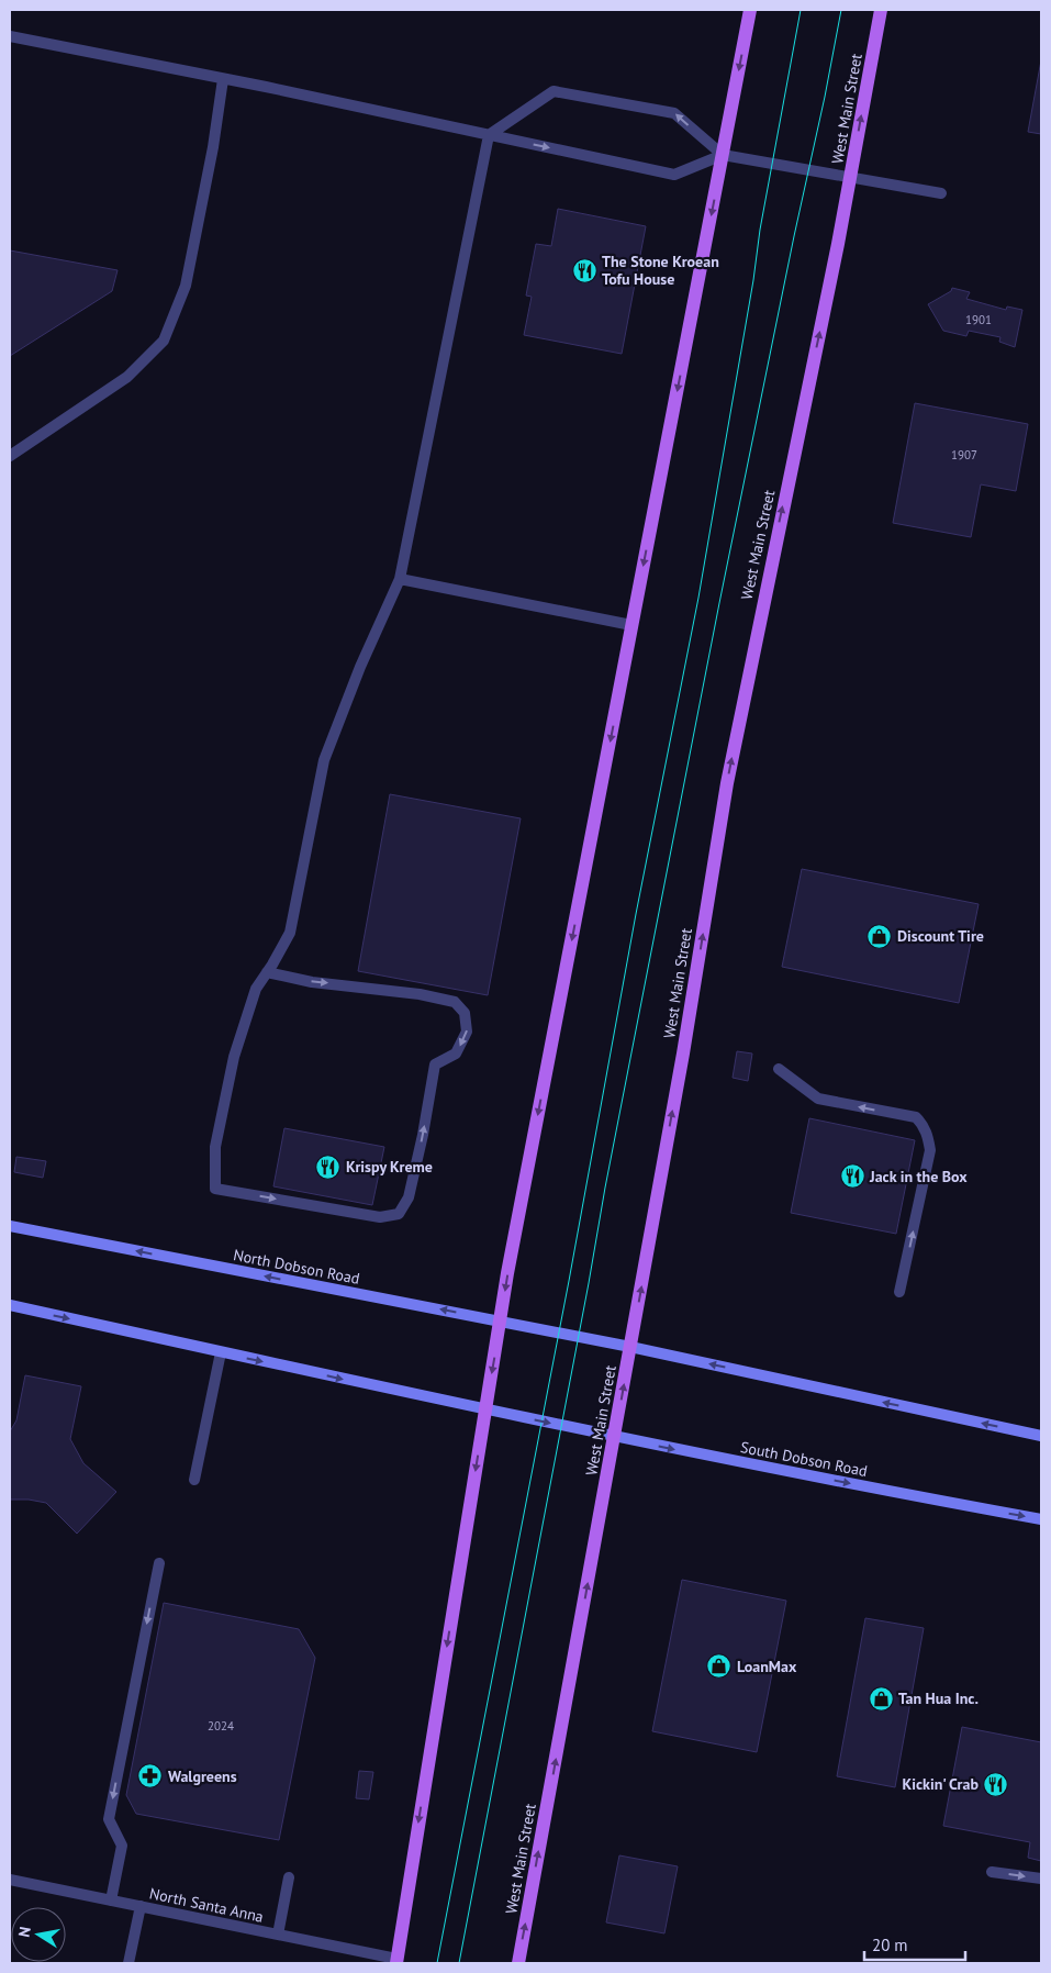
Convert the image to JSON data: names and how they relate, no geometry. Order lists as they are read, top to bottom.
{
  "streets": {
    "main road": ["West Main Street", "North Dobson Road", "South Dobson Road"],
    "lane": ["North Santa Anna"]
  },
  "crossings": [
    ["West Main Street", "North Dobson Road"],
    ["West Main Street", "South Dobson Road"]
  ],
  "one_way": ["West Main Street"],
  "places": {
    "restaurant": [
      "The Stone Kroean Tofu House",
      "Krispy Kreme",
      "Jack in the Box",
      "Kickin' Crab"
    ],
    "shop": ["Discount Tire", "LoanMax", "Tan Hua Inc."],
    "pharmacy": ["Walgreens"]
  },
  "house_numbers": ["1901", "1907", "2024"],
  "scale_bar": "20 m",
  "north": "left"
}
